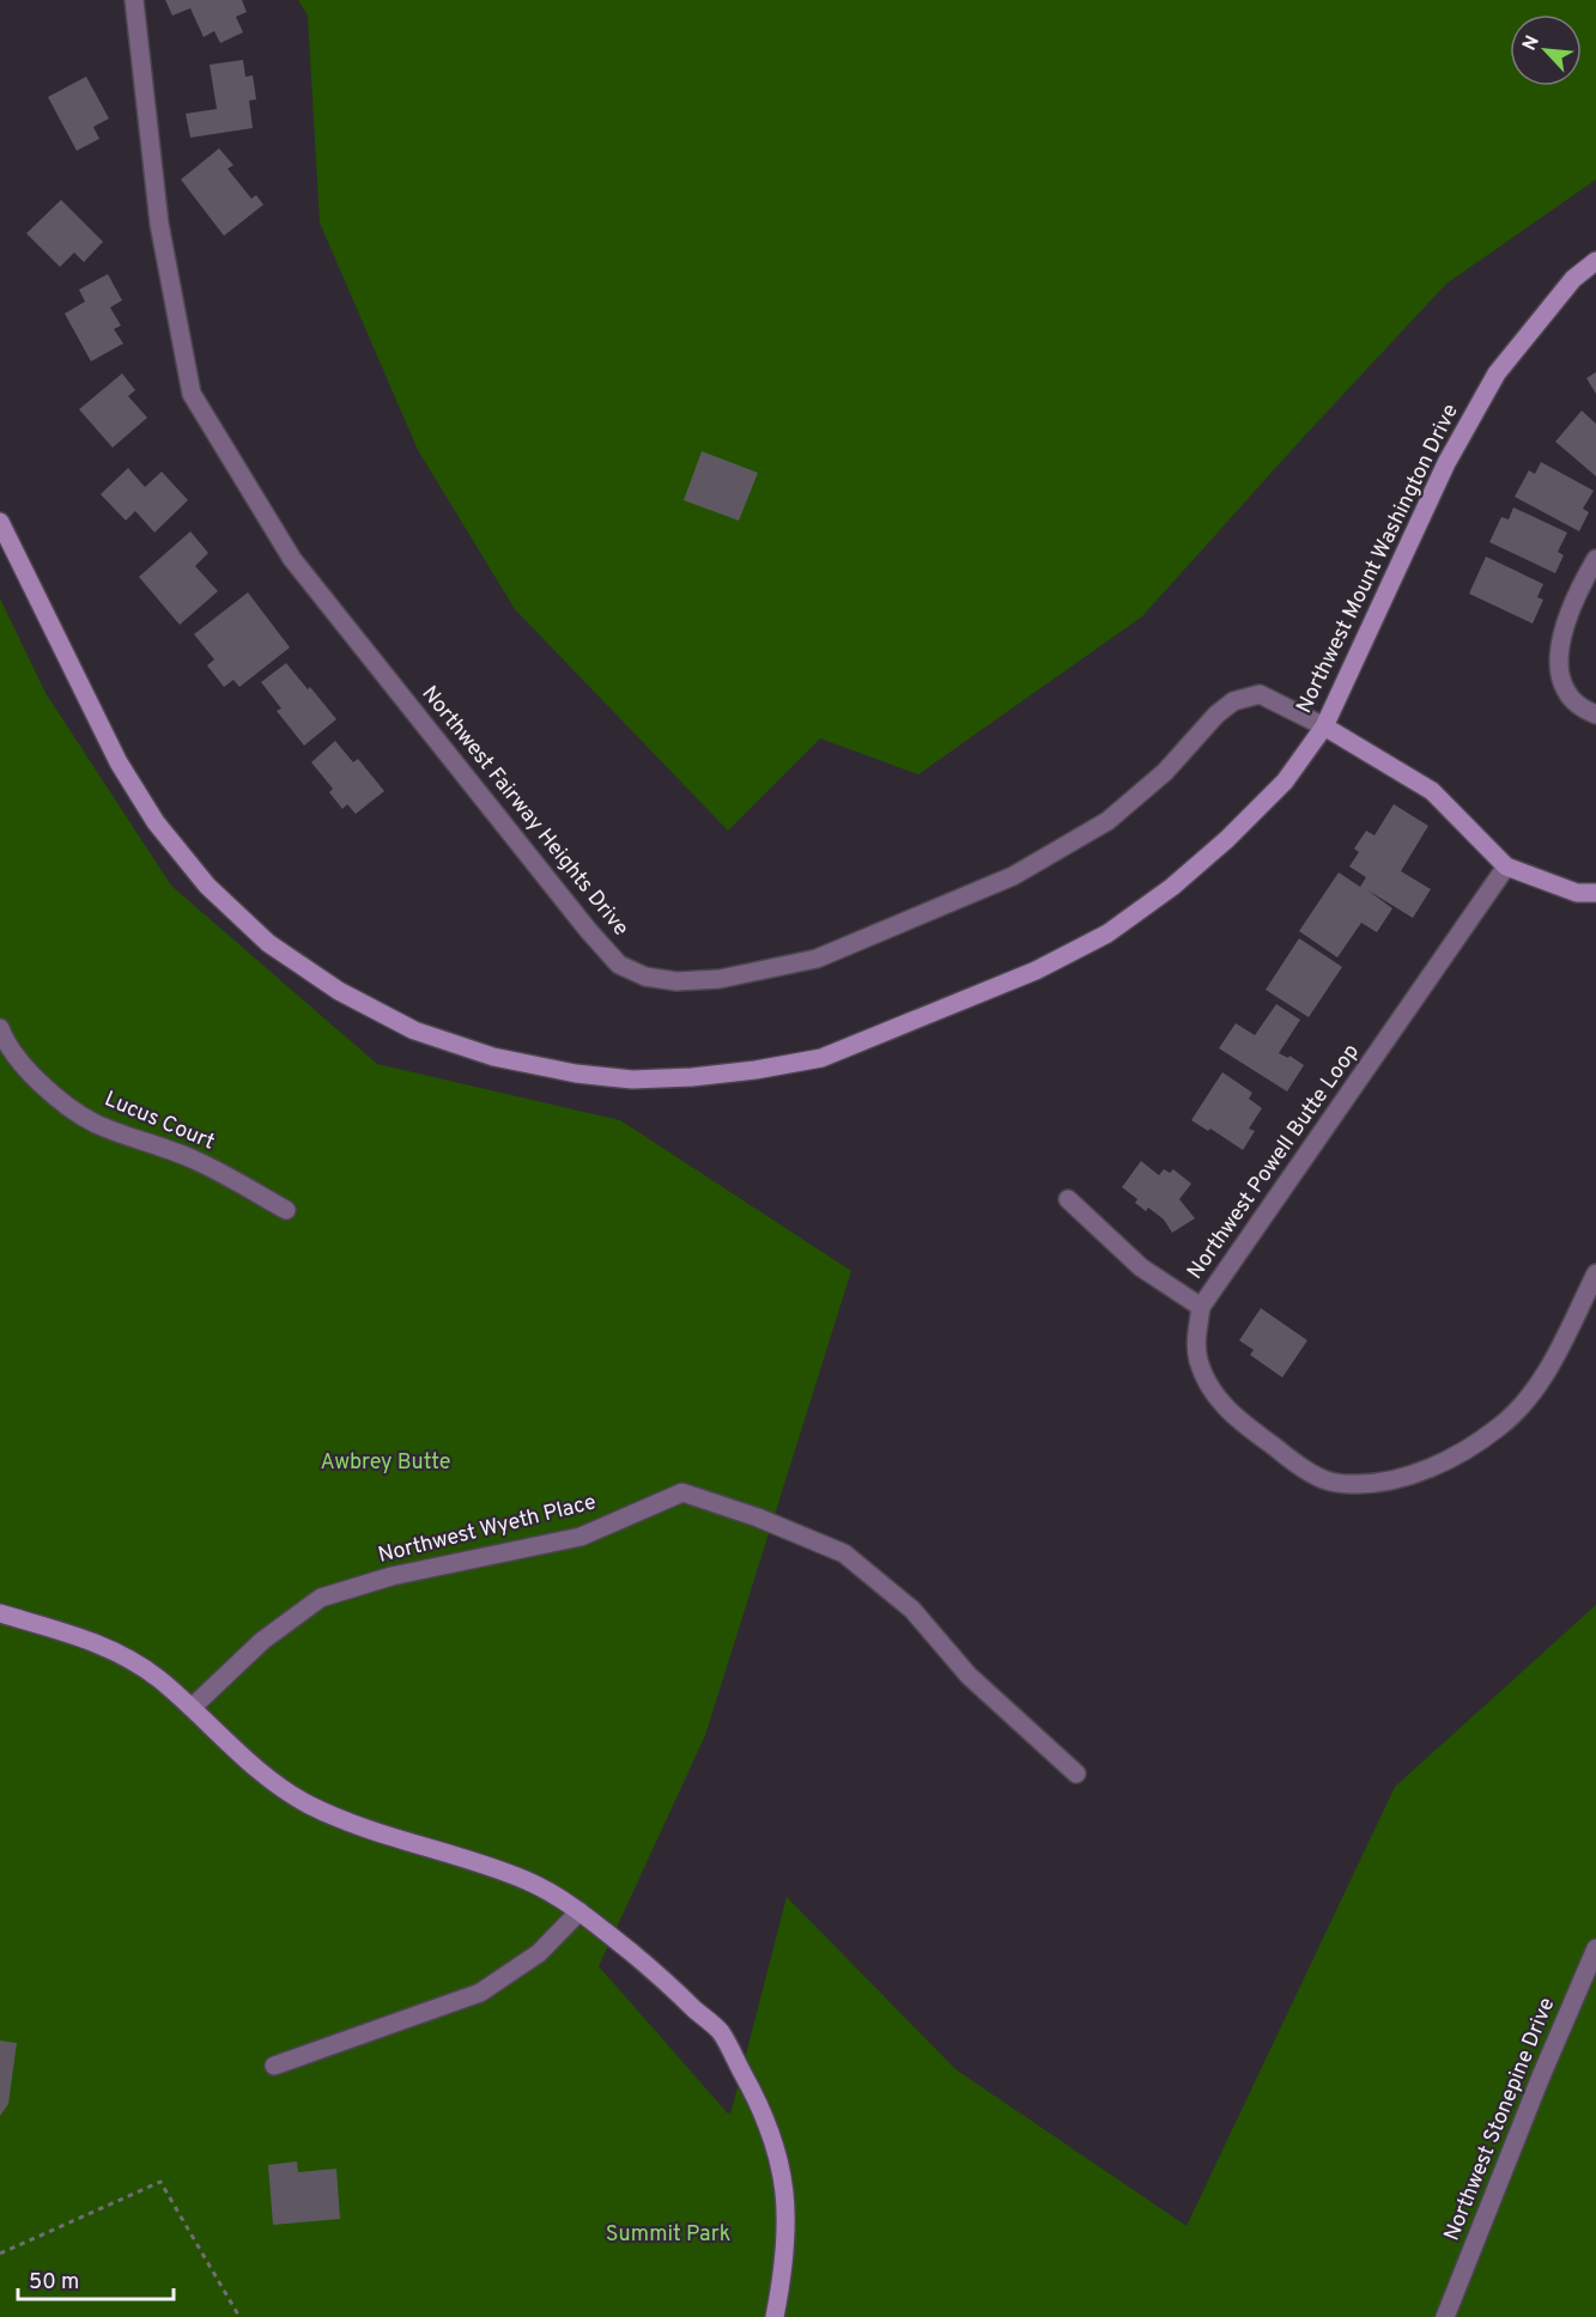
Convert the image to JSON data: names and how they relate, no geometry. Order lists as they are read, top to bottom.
{
  "streets": {
    "main road": ["Northwest Mount Washington Drive"],
    "street": [
      "Northwest Fairway Heights Drive",
      "Lucus Court",
      "Northwest Powell Butte Loop",
      "Northwest Wyeth Place",
      "Northwest Stonepine Drive"
    ]
  },
  "crossings": [
    ["Northwest Mount Washington Drive", "Northwest Fairway Heights Drive"]
  ],
  "parks": ["Awbrey Butte", "Summit Park"],
  "scale_bar": "50 m",
  "north": "top left"
}
